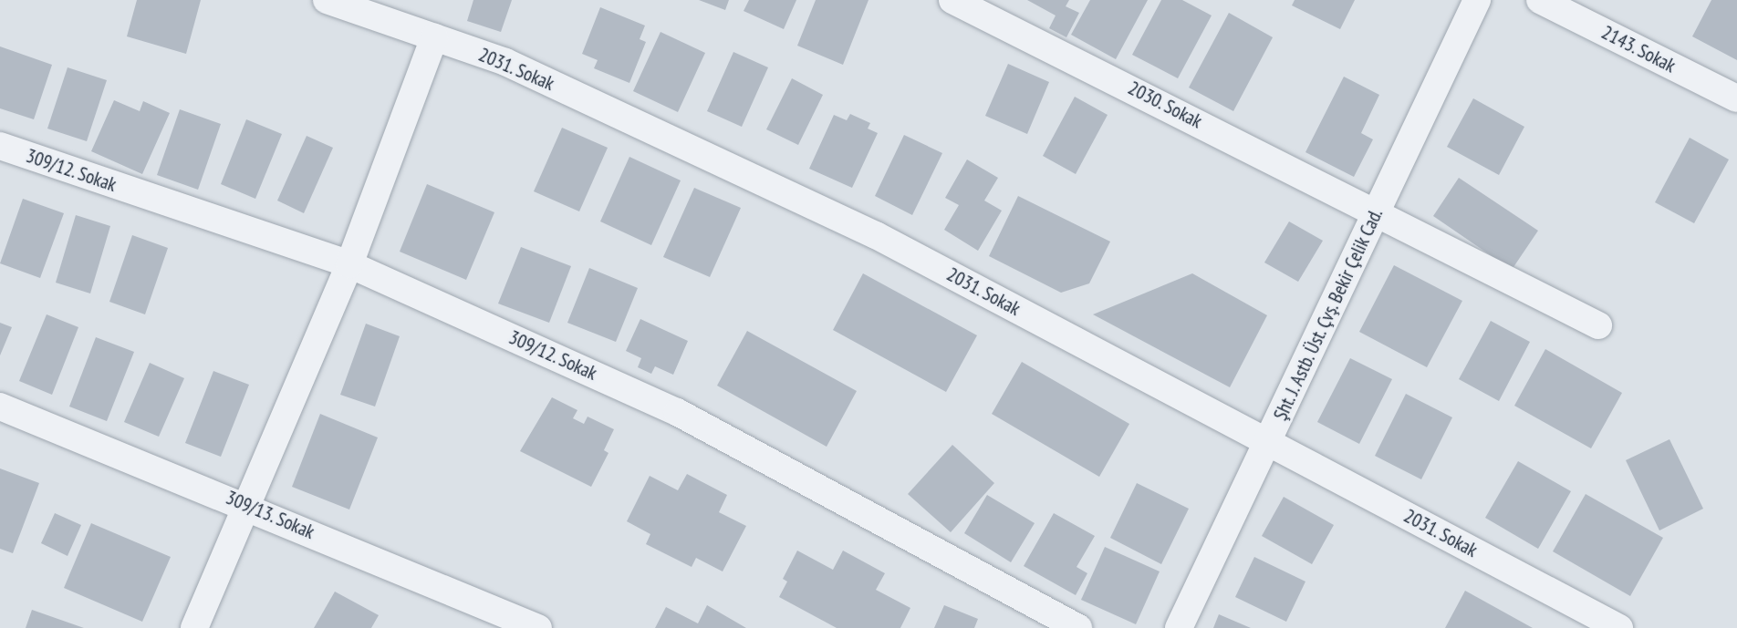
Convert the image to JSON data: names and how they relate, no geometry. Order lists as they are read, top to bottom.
{
  "streets": {
    "street": [
      "2143. Sokak",
      "2031. Sokak",
      "2030. Sokak",
      "309/12. Sokak",
      "Şht. J. Astb. Üst. Çvş. Bekir Çelik Cad.",
      "309/13. Sokak"
    ]
  },
  "crossings": [
    ["2031. Sokak", "Şht. J. Astb. Üst. Çvş. Bekir Çelik Cad."],
    ["2030. Sokak", "Şht. J. Astb. Üst. Çvş. Bekir Çelik Cad."]
  ]
}
